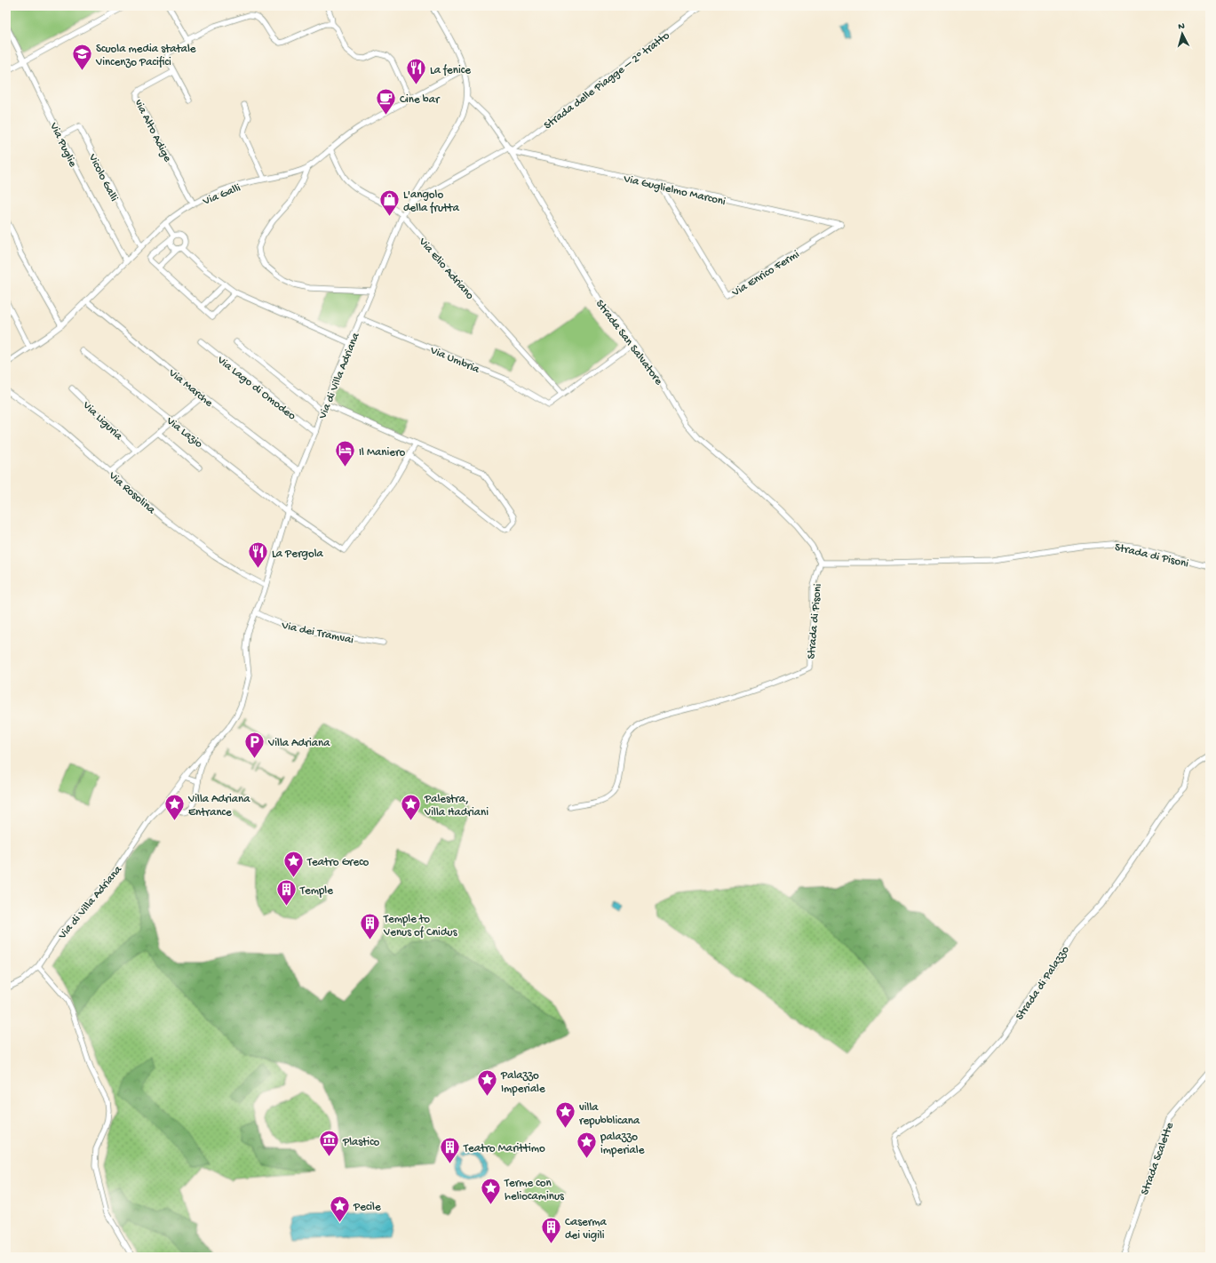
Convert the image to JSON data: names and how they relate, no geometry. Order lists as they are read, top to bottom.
{
  "streets": {
    "street": [
      "Strada delle Piagge – 2º tratto",
      "via Alto Adige",
      "Via Puglie",
      "Vicolo Galli",
      "Via Guglielmo Marconi",
      "Via Galli",
      "Via Elio Adriano",
      "Via Enrico Fermi",
      "Strada San Salvatore",
      "Via Umbria",
      "Via di Villa Adriana",
      "Via Marche",
      "Via Lago di Omodeo",
      "Via Liguria",
      "Via Lazio",
      "Via Rosolina",
      "Strada di Pisoni",
      "Via dei Tramvai",
      "Strada di Palazzo",
      "Strada Scalette"
    ]
  },
  "crossings": [
    ["Strada delle Piagge – 2º tratto", "Via Guglielmo Marconi"],
    ["Strada delle Piagge – 2º tratto", "Strada San Salvatore"],
    ["via Alto Adige", "Via Galli"],
    ["Via Puglie", "Vicolo Galli"],
    ["Via Puglie", "Via Galli"],
    ["Vicolo Galli", "Via Galli"],
    ["Via Guglielmo Marconi", "Via Enrico Fermi"],
    ["Via Guglielmo Marconi", "Strada San Salvatore"],
    ["Via Galli", "Via Elio Adriano"],
    ["Via Galli", "Via di Villa Adriana"],
    ["Via Galli", "Via Marche"],
    ["Via Elio Adriano", "Via Umbria"],
    ["Via Elio Adriano", "Via di Villa Adriana"],
    ["Strada San Salvatore", "Via di Villa Adriana"],
    ["Strada San Salvatore", "Strada di Pisoni"],
    ["Via Umbria", "Via di Villa Adriana"],
    ["Via di Villa Adriana", "Via Marche"],
    ["Via di Villa Adriana", "Via Lago di Omodeo"],
    ["Via di Villa Adriana", "Via Lazio"],
    ["Via di Villa Adriana", "Via Rosolina"],
    ["Via di Villa Adriana", "Via dei Tramvai"]
  ],
  "places": {
    "school or university": ["Scuola media statale Vincenzo Pacifici"],
    "restaurant": ["La fenice", "La Pergola"],
    "cafe": ["Cine bar"],
    "shop": ["L'angolo della frutta"],
    "hotel": ["Il Maniero"],
    "parking": ["Villa Adriana"],
    "place": [
      "Villa Adriana Entrance",
      "Palestra, Villa Hadriani",
      "Teatro Greco",
      "Palazzo Imperiale",
      "villa repubblicana",
      "palazzo imperiale",
      "Terme con heliocaminus",
      "Pecile"
    ],
    "building": [
      "Temple",
      "Temple to Venus of Cnidus",
      "Teatro Marittimo",
      "Caserma dei vigili"
    ],
    "museum": ["Plastico"]
  },
  "north": "top"
}
